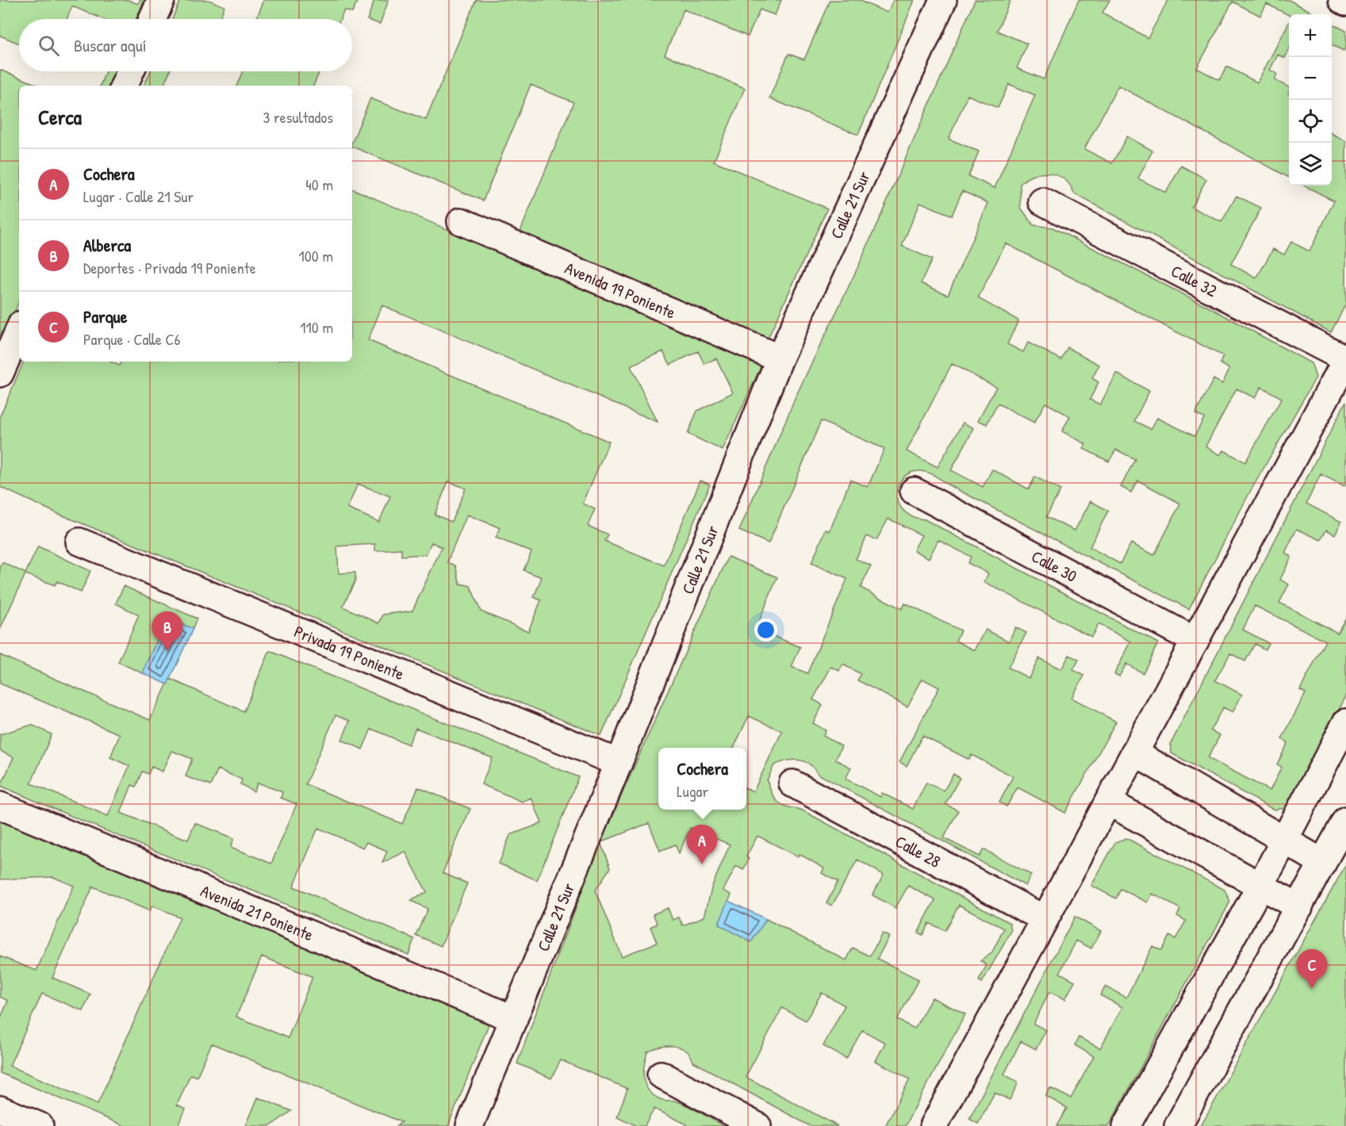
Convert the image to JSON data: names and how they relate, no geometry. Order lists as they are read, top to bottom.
{
  "streets": {
    "street": [
      "Calle 21 Sur",
      "Calle 32",
      "Avenida 19 Poniente",
      "Calle 30",
      "Privada 19 Poniente",
      "Calle 28",
      "Avenida 21 Poniente"
    ]
  },
  "crossings": [
    ["Calle 21 Sur", "Avenida 19 Poniente"],
    ["Calle 21 Sur", "Privada 19 Poniente"],
    ["Calle 21 Sur", "Avenida 21 Poniente"]
  ],
  "page": {
    "map_buttons": ["+", "−"],
    "search": "Buscar aquí",
    "heading": ["Cerca", "3 resultados"],
    "list": [
      {
        "mark": "A",
        "name": "Cochera",
        "note": "Lugar · Calle 21 Sur",
        "value": "40 m"
      },
      {
        "mark": "B",
        "name": "Alberca",
        "note": "Deportes · Privada 19 Poniente",
        "value": "100 m"
      },
      {
        "mark": "C",
        "name": "Parque",
        "note": "Parque · Calle C6",
        "value": "110 m"
      }
    ],
    "pins": ["B", "A", "C"],
    "popup": ["Cochera", "Lugar"]
  }
}
